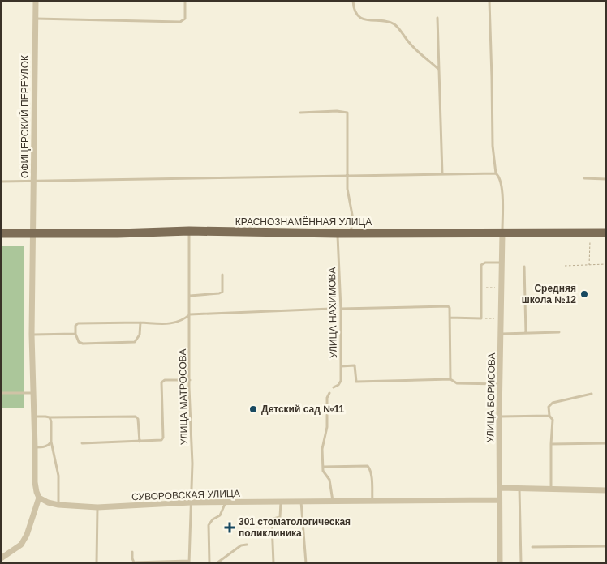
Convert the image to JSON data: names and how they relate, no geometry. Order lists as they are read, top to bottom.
{
  "streets": {
    "main road": ["КРАСНОЗНАМЁННАЯ УЛИЦА"],
    "street": ["ОФИЦЕРСКИЙ ПЕРЕУЛОК", "УЛИЦА БОРИСОВА", "СУВОРОВСКАЯ УЛИЦА"],
    "lane": ["УЛИЦА НАХИМОВА", "УЛИЦА МАТРОСОВА"]
  },
  "crossings": [
    ["ОФИЦЕРСКИЙ ПЕРЕУЛОК", "КРАСНОЗНАМЁННАЯ УЛИЦА"],
    ["КРАСНОЗНАМЁННАЯ УЛИЦА", "УЛИЦА НАХИМОВА"],
    ["КРАСНОЗНАМЁННАЯ УЛИЦА", "УЛИЦА МАТРОСОВА"],
    ["КРАСНОЗНАМЁННАЯ УЛИЦА", "УЛИЦА БОРИСОВА"],
    ["УЛИЦА МАТРОСОВА", "СУВОРОВСКАЯ УЛИЦА"],
    ["УЛИЦА БОРИСОВА", "СУВОРОВСКАЯ УЛИЦА"]
  ],
  "places": {
    "other": ["Средняя школа №12", "Детский сад №11"],
    "health": ["301 стоматологическая поликлиника"]
  }
}
